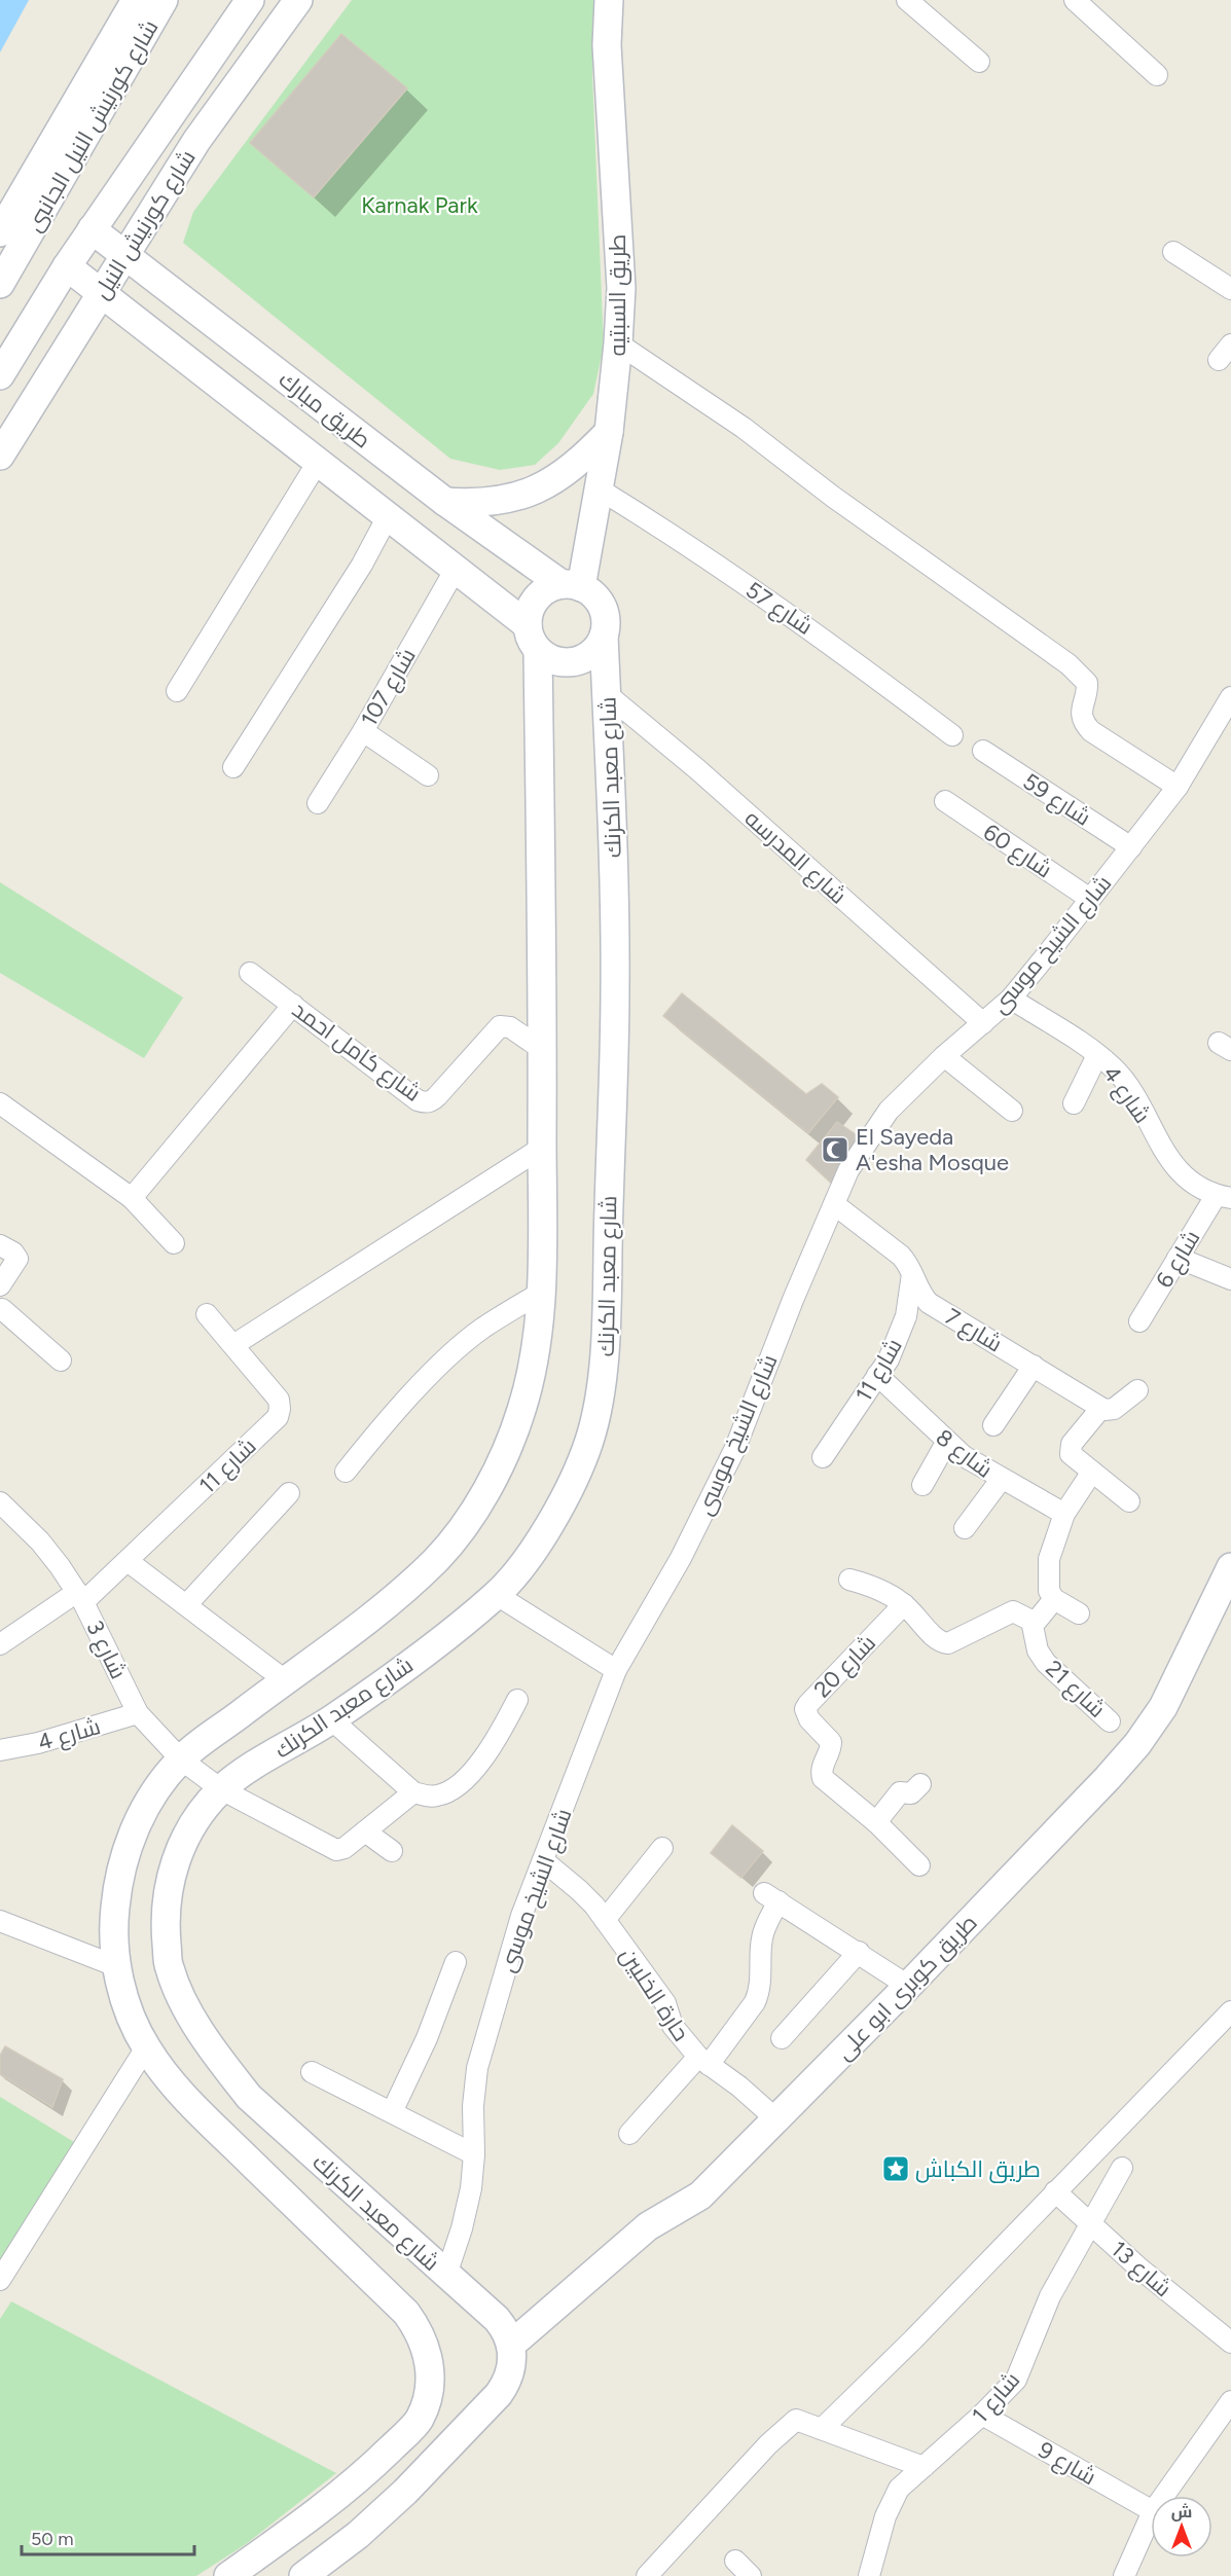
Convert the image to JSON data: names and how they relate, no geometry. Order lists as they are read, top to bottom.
{
  "streets": {
    "street": [
      "شارع كورنيش النيل الجانبى",
      "شارع كورنيش النيل",
      "طريق السبتيه",
      "طريق مبارك",
      "شارع 57",
      "شارع 107",
      "شارع معبد الكرنك",
      "شارع 59",
      "شارع 60",
      "شارع المدرسه",
      "شارع الشيخ موسى",
      "شارع كامل احمد",
      "شارع 4",
      "شارع 6",
      "شارع 7",
      "شارع 11",
      "شارع 8",
      "شارع 3",
      "شارع 20",
      "شارع 21",
      "طريق كوبرى ابو على",
      "حارة الخلبين",
      "شارع 13",
      "شارع 1",
      "شارع 9"
    ]
  },
  "crossings": [
    ["شارع كورنيش النيل", "طريق مبارك"],
    ["طريق السبتيه", "طريق مبارك"],
    ["طريق السبتيه", "شارع 57"],
    ["طريق السبتيه", "شارع معبد الكرنك"],
    ["طريق مبارك", "شارع 107"],
    ["طريق مبارك", "شارع معبد الكرنك"],
    ["شارع معبد الكرنك", "شارع المدرسه"],
    ["شارع معبد الكرنك", "شارع الشيخ موسى"],
    ["شارع معبد الكرنك", "شارع 3"],
    ["شارع معبد الكرنك", "طريق كوبرى ابو على"],
    ["شارع 59", "شارع الشيخ موسى"],
    ["شارع 60", "شارع الشيخ موسى"],
    ["شارع المدرسه", "شارع الشيخ موسى"],
    ["شارع الشيخ موسى", "شارع 4"],
    ["شارع الشيخ موسى", "شارع 7"],
    ["شارع الشيخ موسى", "حارة الخلبين"],
    ["شارع 4", "شارع 6"],
    ["شارع 4", "شارع 3"],
    ["شارع 7", "شارع 11"],
    ["شارع 11", "شارع 8"],
    ["شارع 11", "شارع 3"],
    ["طريق كوبرى ابو على", "حارة الخلبين"],
    ["شارع 13", "شارع 1"],
    ["شارع 1", "شارع 9"]
  ],
  "parks": ["Karnak Park"],
  "places": {
    "mosque": ["El Sayeda A'esha Mosque"],
    "place": ["طريق الكباش"]
  },
  "scale_bar": "50 m",
  "north": "top"
}
